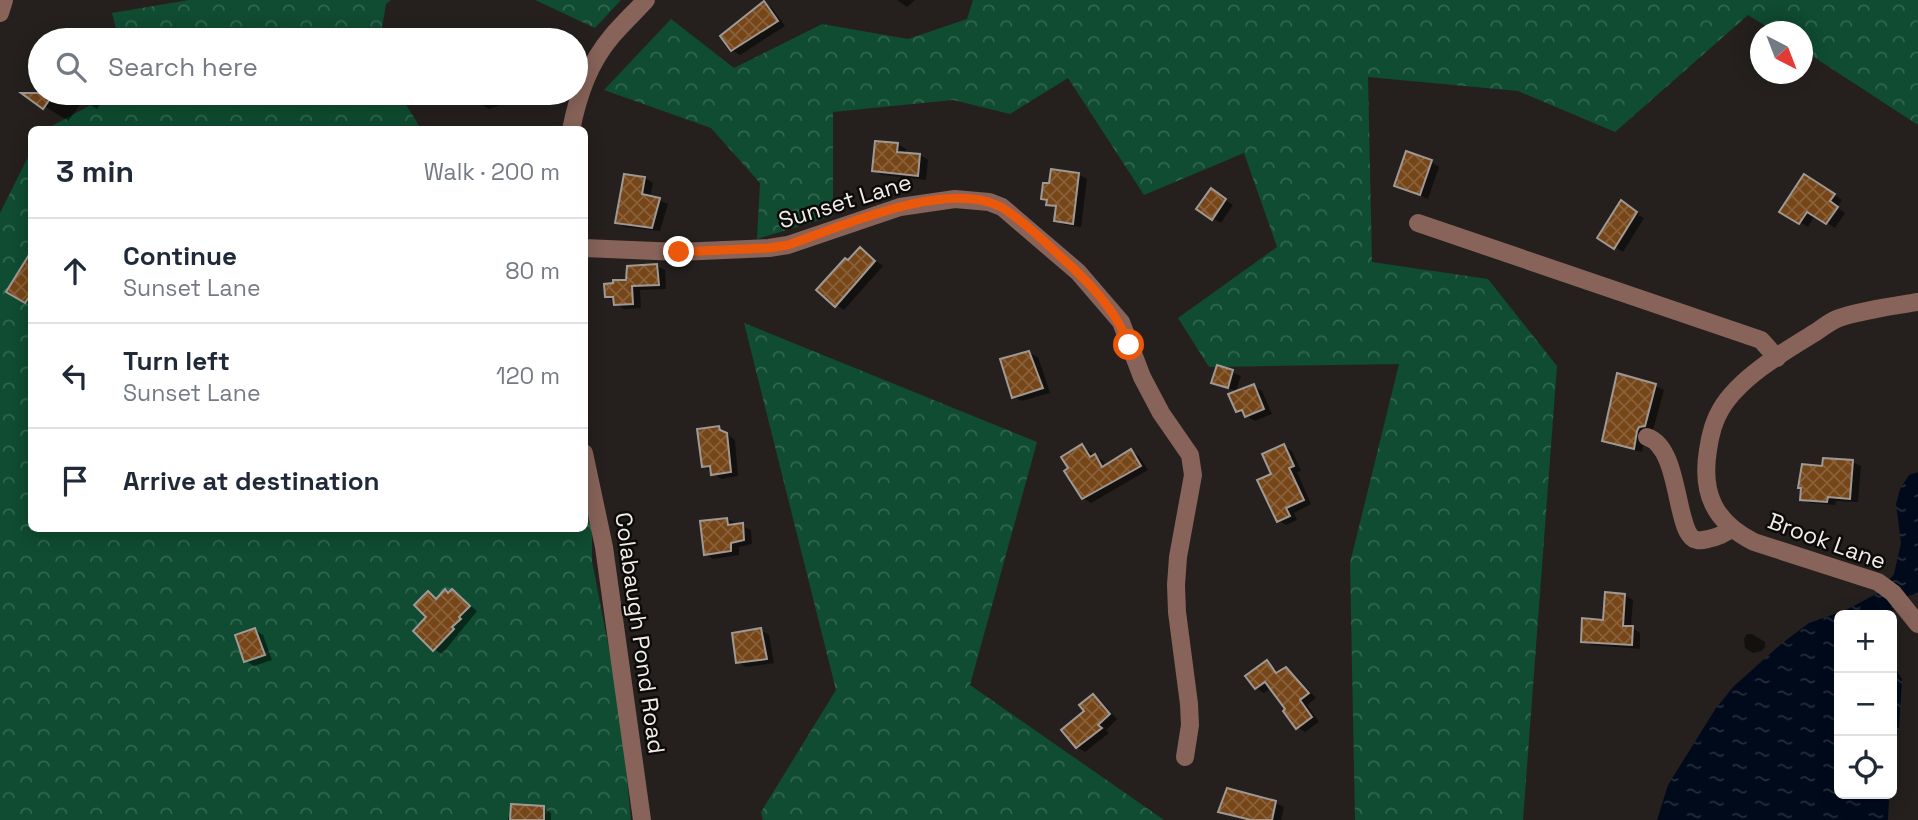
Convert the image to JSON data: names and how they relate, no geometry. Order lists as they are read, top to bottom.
{
  "streets": {
    "street": ["Sunset Lane", "Brook Lane", "Colabaugh Pond Road"]
  },
  "north": "bottom right",
  "page": {
    "search": "Search here",
    "heading": ["3 min", "Walk · 200 m"],
    "list": [
      ["Continue", "Sunset Lane", "80 m"],
      ["Turn left", "Sunset Lane", "120 m"],
      "Arrive at destination"
    ],
    "map_buttons": ["+", "−"]
  }
}
